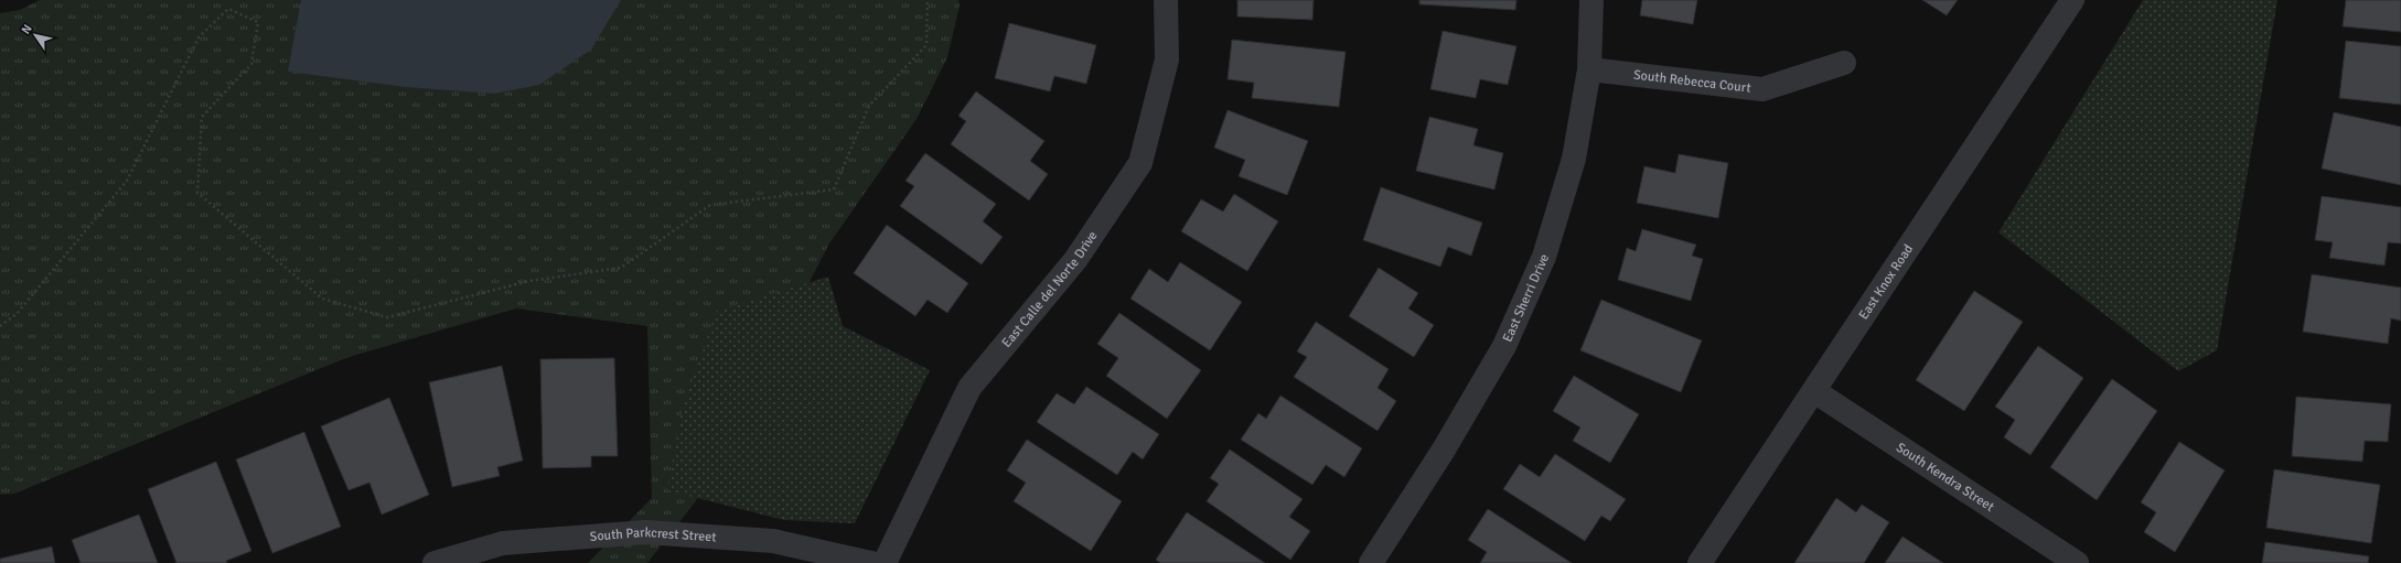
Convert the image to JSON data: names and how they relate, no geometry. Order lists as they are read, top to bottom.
{
  "streets": {
    "street": [
      "South Rebecca Court",
      "East Knox Road",
      "East Calle del Norte Drive",
      "East Sherri Drive",
      "South Kendra Street",
      "South Parkcrest Street"
    ]
  },
  "crossings": [
    ["South Rebecca Court", "East Sherri Drive"],
    ["East Knox Road", "South Kendra Street"]
  ],
  "north": "top left"
}
